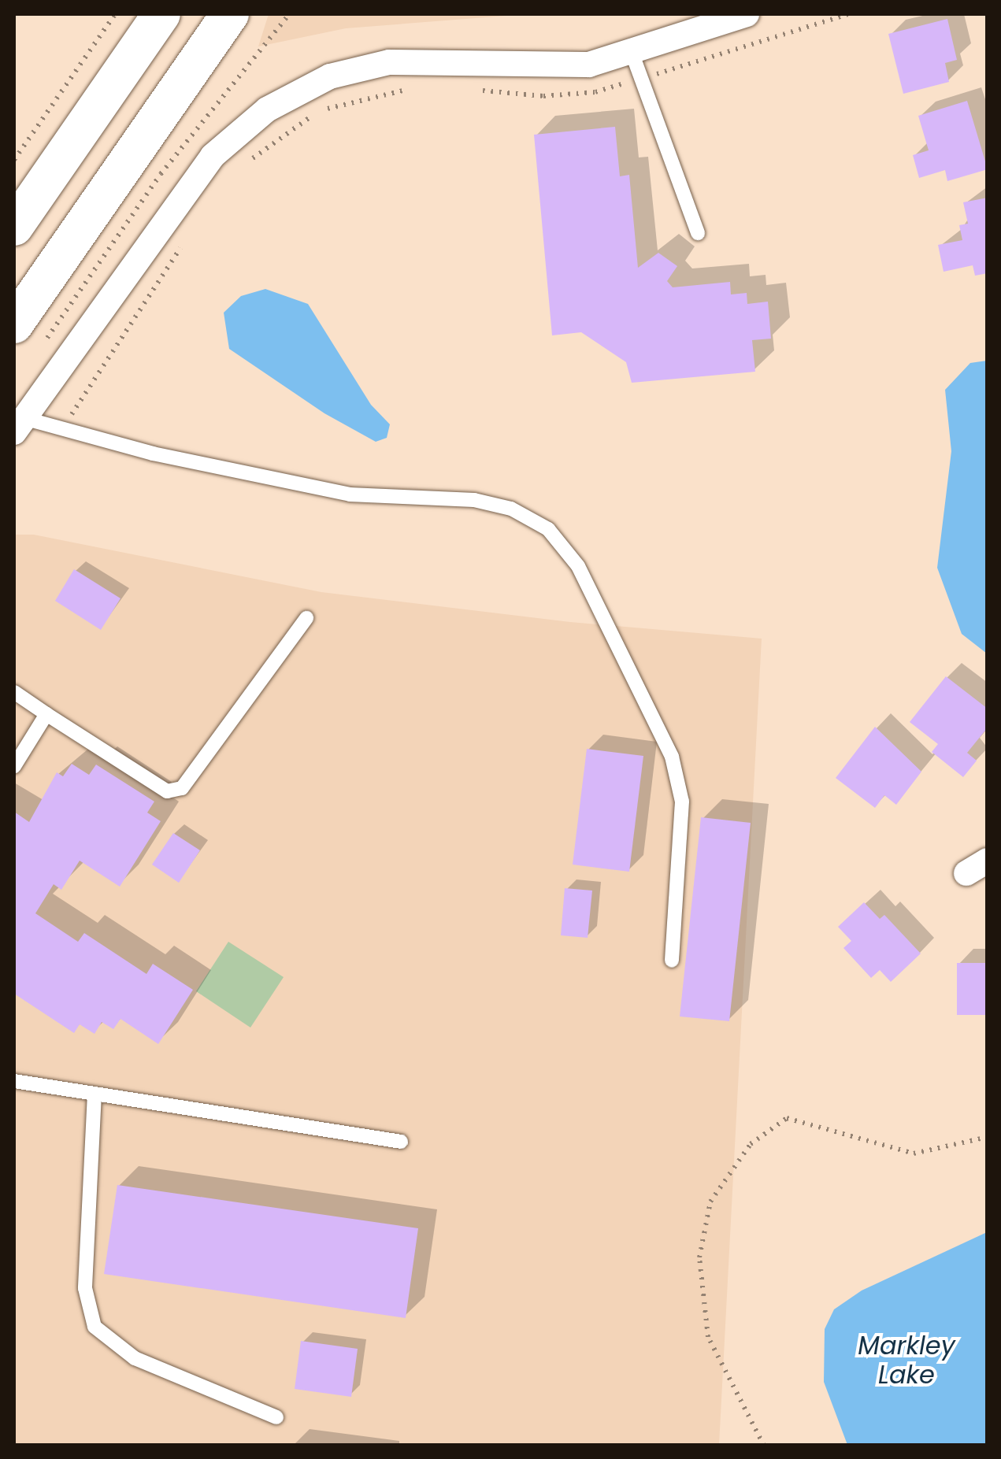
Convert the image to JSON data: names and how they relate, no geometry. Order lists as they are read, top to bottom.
{
  "water": ["Markley Lake"]
}
